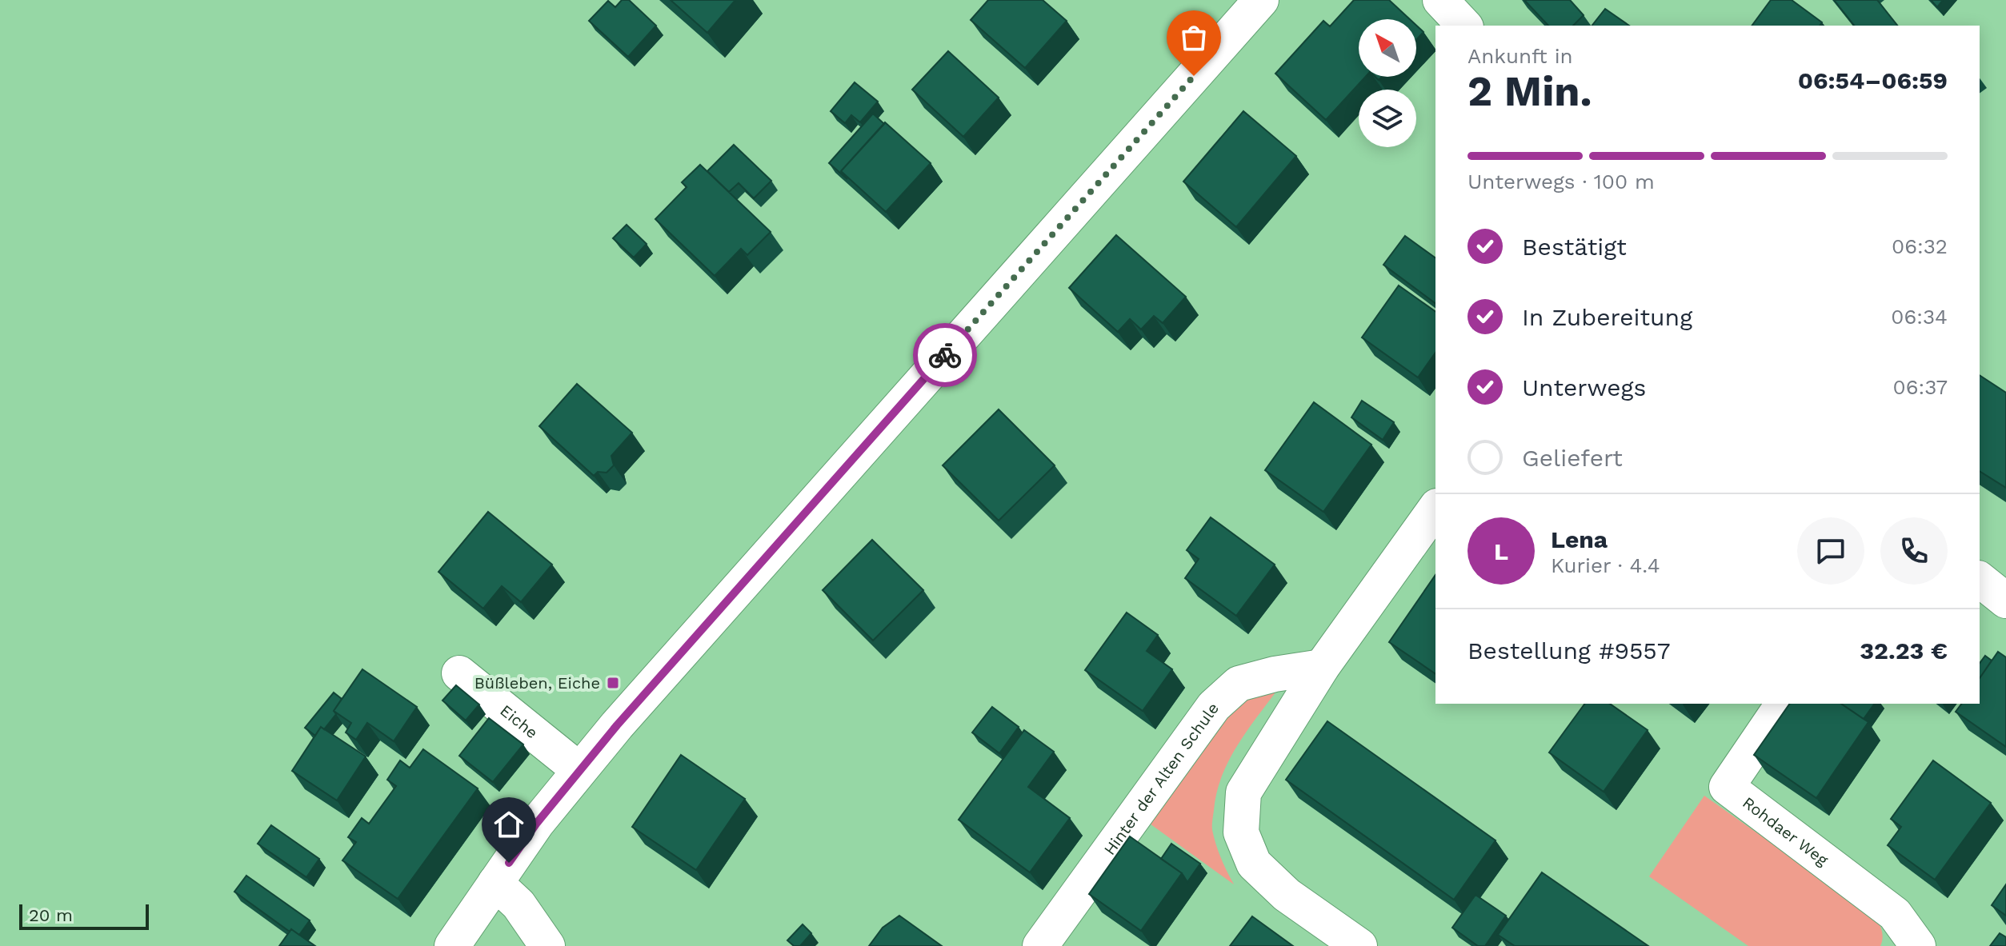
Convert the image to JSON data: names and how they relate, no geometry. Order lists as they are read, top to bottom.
{
  "streets": {
    "street": ["Eiche", "Hinter der Alten Schule", "Rohdaer Weg"]
  },
  "places": {
    "transit": ["Büßleben, Eiche"]
  },
  "scale_bar": "20 m",
  "north": "top left",
  "page": {
    "heading": ["2 Min.", "Ankunft in", "06:54–06:59"],
    "panel": [
      "Lena",
      "Kurier · 4.4",
      "Bestellung #9557",
      "32.23 €"
    ],
    "bar": "Unterwegs · 100 m",
    "list": [
      ["Bestätigt", "06:32"],
      ["In Zubereitung", "06:34"],
      ["Unterwegs", "06:37"],
      "Geliefert"
    ],
    "round": "L",
    "scale": "20 m"
  }
}
